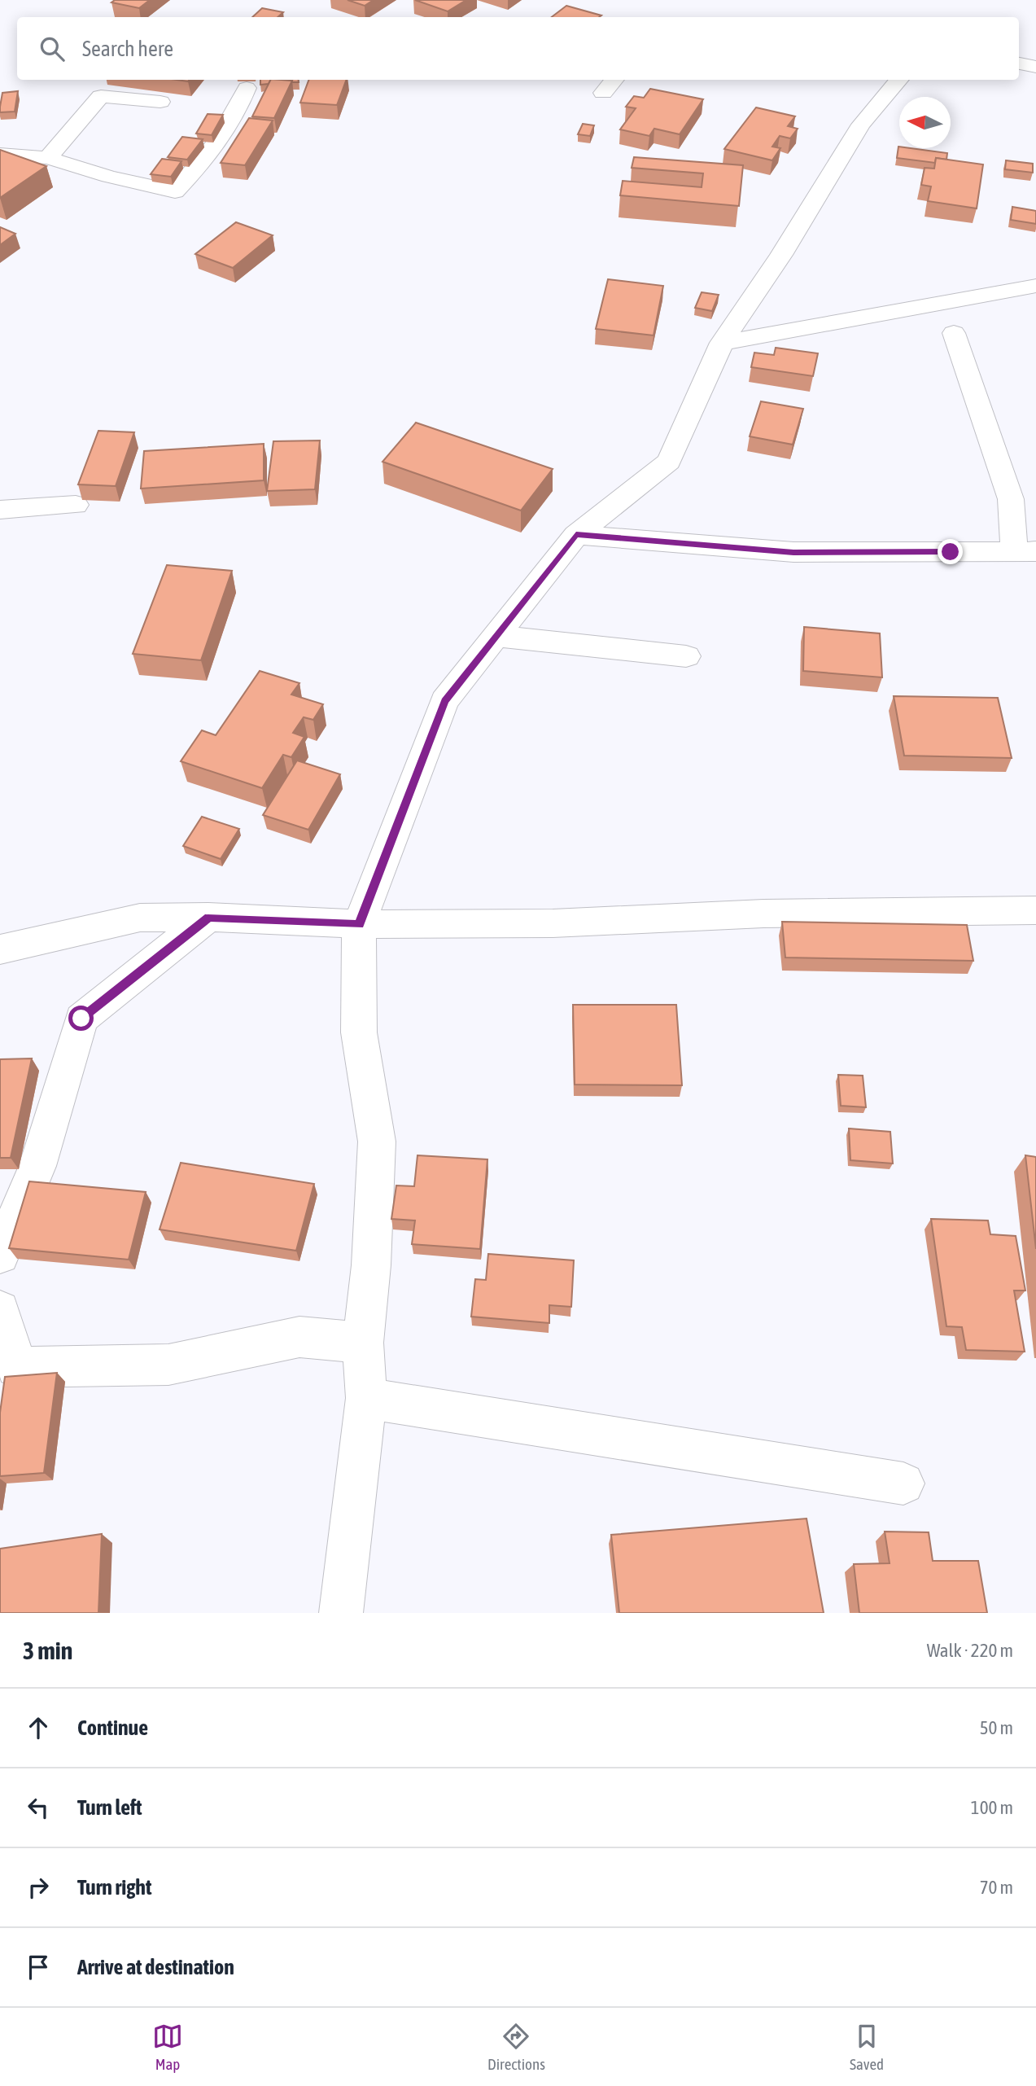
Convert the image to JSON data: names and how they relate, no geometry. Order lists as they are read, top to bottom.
{
  "north": "left",
  "page": {
    "search": "Search here",
    "heading": ["3 min", "Walk · 220 m"],
    "list": [
      ["Continue", "50 m"],
      ["Turn left", "100 m"],
      ["Turn right", "70 m"],
      "Arrive at destination"
    ],
    "nav": ["Map", "Directions", "Saved"]
  }
}
